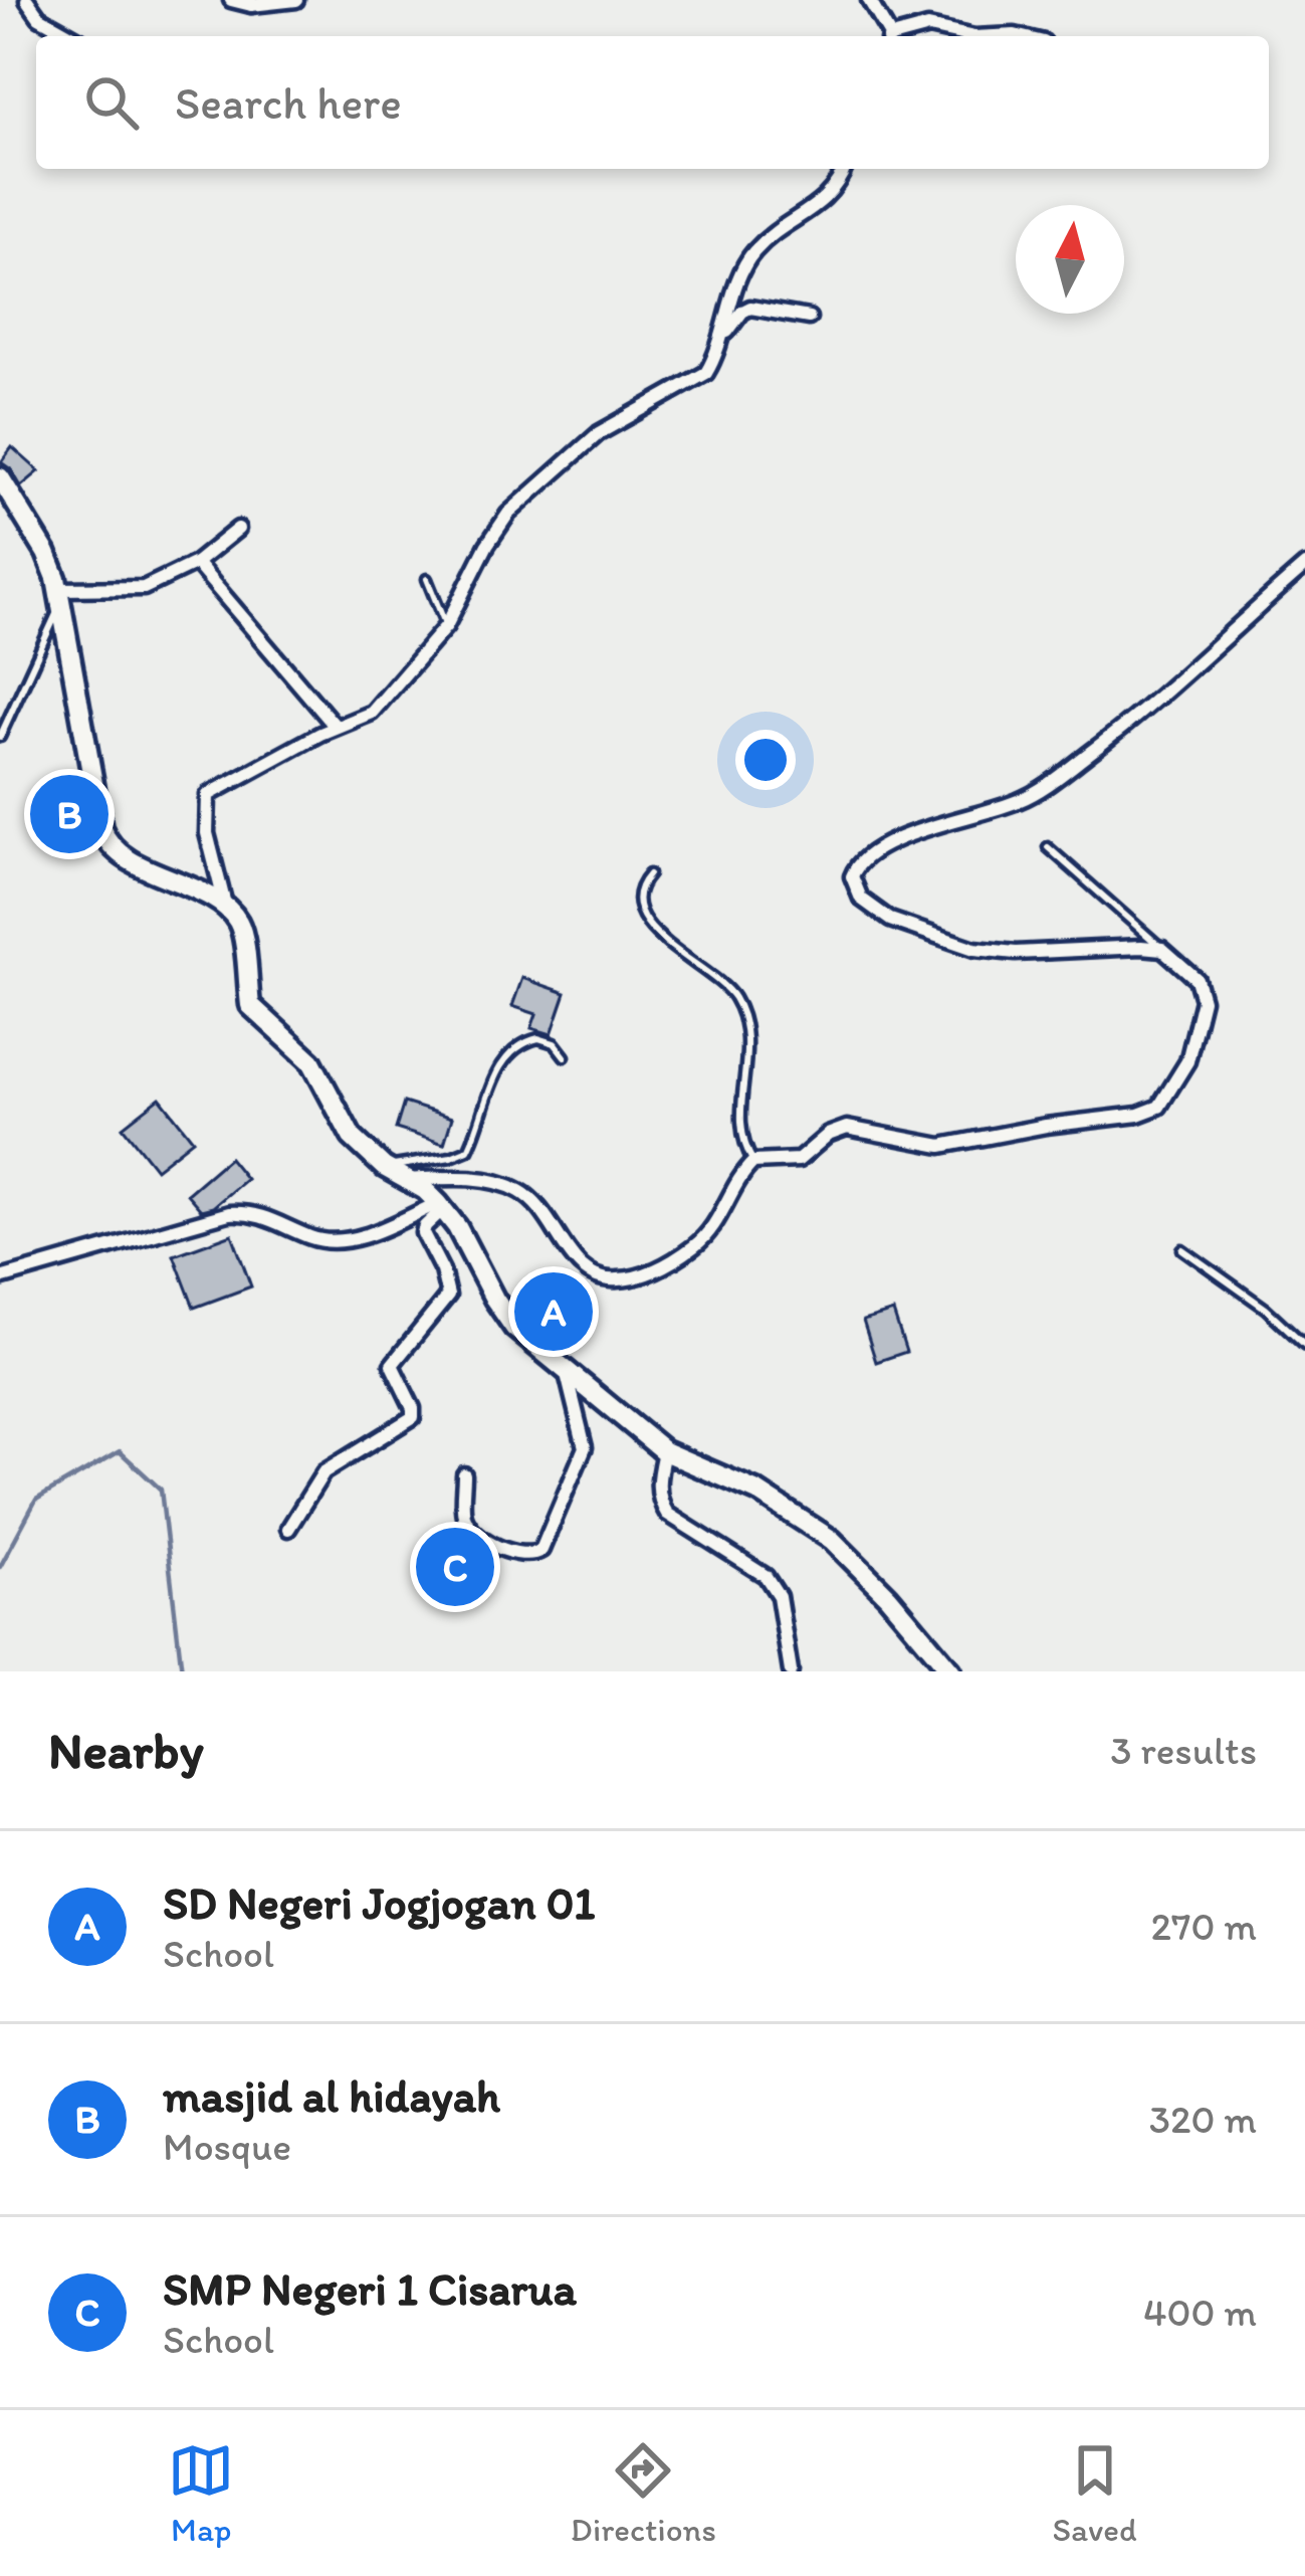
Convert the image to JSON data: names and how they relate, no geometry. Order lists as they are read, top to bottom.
{
  "north": "top",
  "page": {
    "search": "Search here",
    "pins": ["B", "A", "C"],
    "heading": ["Nearby", "3 results"],
    "list": [
      {
        "mark": "A",
        "name": "SD Negeri Jogjogan 01",
        "note": "School",
        "value": "270 m"
      },
      {
        "mark": "B",
        "name": "masjid al hidayah",
        "note": "Mosque",
        "value": "320 m"
      },
      {
        "mark": "C",
        "name": "SMP Negeri 1 Cisarua",
        "note": "School",
        "value": "400 m"
      }
    ],
    "nav": ["Map", "Directions", "Saved"]
  }
}
